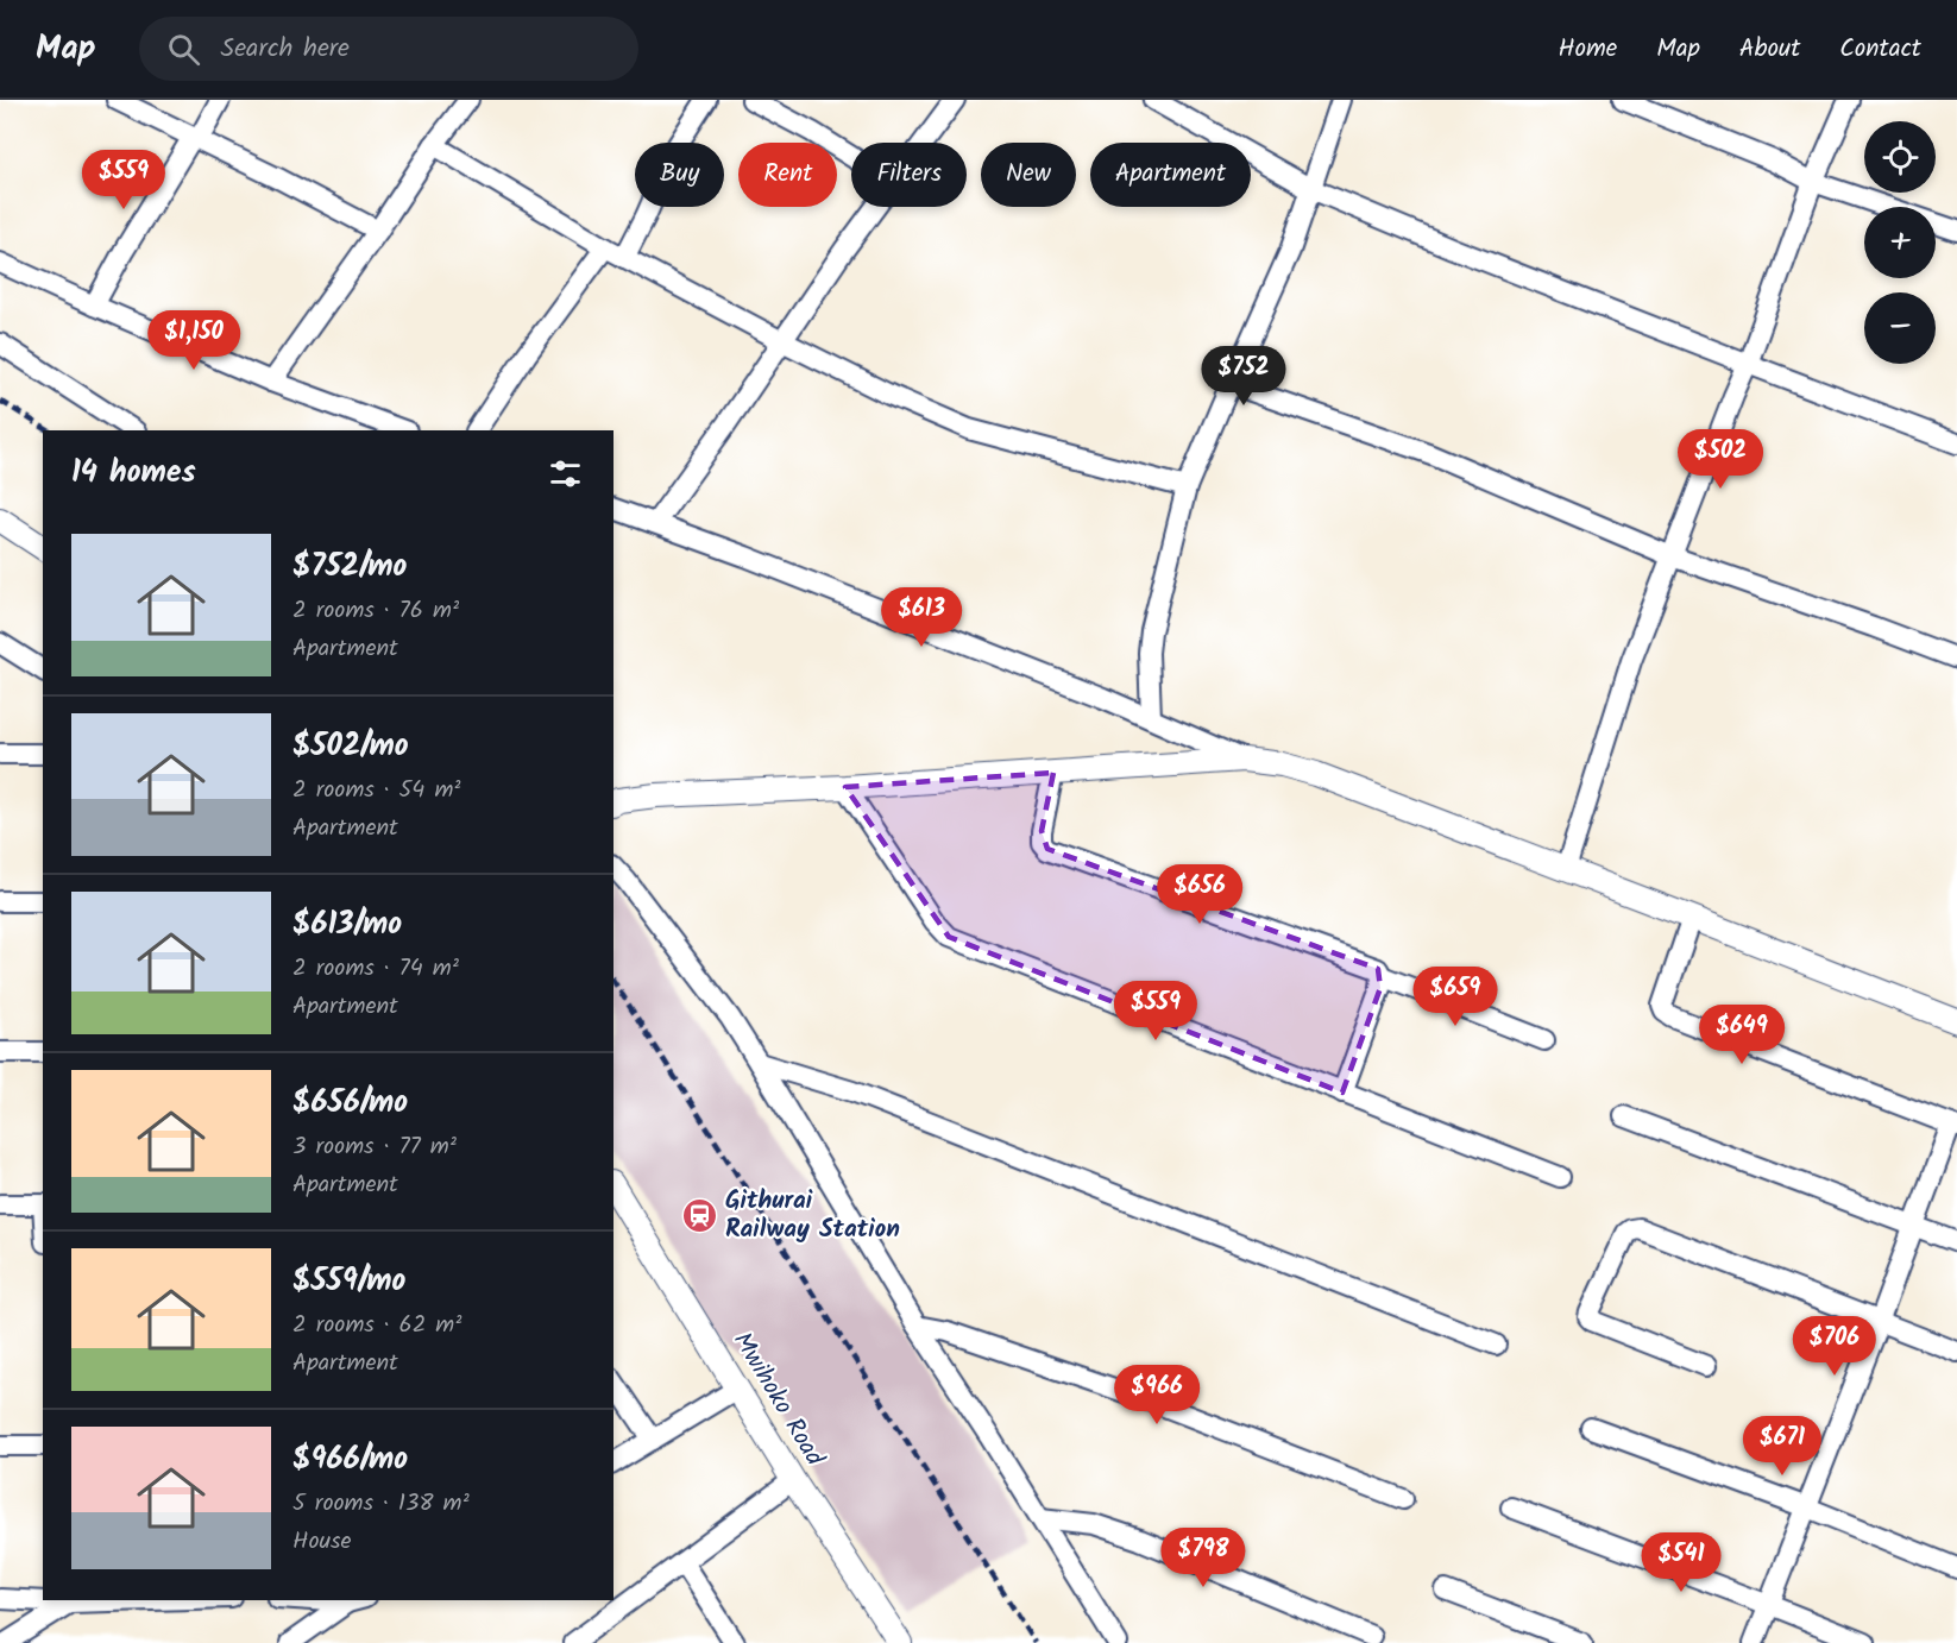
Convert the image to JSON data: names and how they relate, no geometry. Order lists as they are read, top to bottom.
{
  "streets": {
    "street": ["Mwihoko Road"]
  },
  "places": {
    "station": ["Githurai Railway Station"]
  },
  "page": {
    "header": "Map",
    "search": "Search here",
    "nav": [
      "Home",
      "Map",
      "About",
      "Contact"
    ],
    "map_buttons": ["+", "−"],
    "chip": [
      "Buy",
      "Rent",
      "Filters",
      "New",
      "Apartment"
    ],
    "price": [
      "$559",
      "$1,150",
      "$752",
      "$502",
      "$613",
      "$656",
      "$659",
      "$559",
      "$649",
      "$706",
      "$966",
      "$671",
      "$798",
      "$541"
    ],
    "heading": "14 homes",
    "list": [
      {
        "name": "$752/mo",
        "note": "2 rooms · 76 m² · Apartment"
      },
      {
        "name": "$502/mo",
        "note": "2 rooms · 54 m² · Apartment"
      },
      {
        "name": "$613/mo",
        "note": "2 rooms · 74 m² · Apartment"
      },
      {
        "name": "$656/mo",
        "note": "3 rooms · 77 m² · Apartment"
      },
      {
        "name": "$559/mo",
        "note": "2 rooms · 62 m² · Apartment"
      },
      {
        "name": "$966/mo",
        "note": "5 rooms · 138 m² · House"
      }
    ]
  }
}
